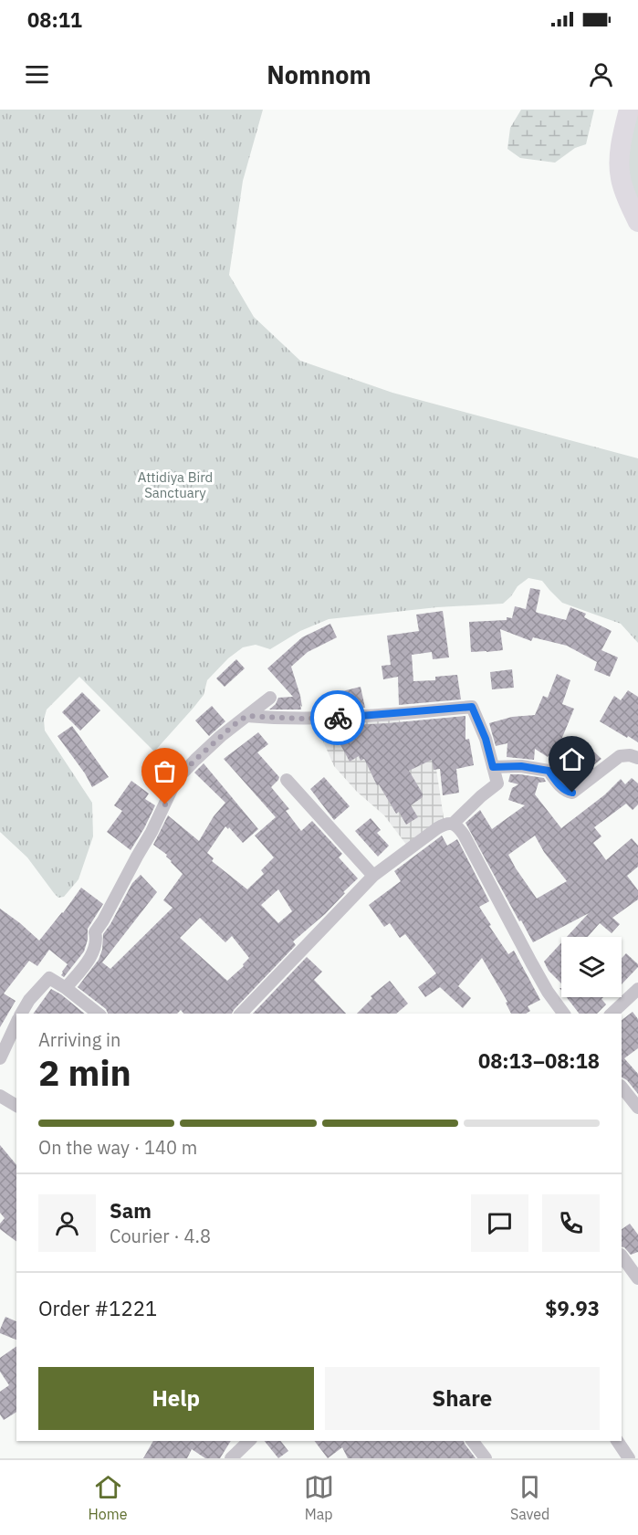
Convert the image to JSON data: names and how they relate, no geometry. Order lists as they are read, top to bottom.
{
  "parks": ["Attidiya Bird Sanctuary"],
  "page": {
    "status": "08:11",
    "header": "Nomnom",
    "heading": ["2 min", "Arriving in", "08:13–08:18"],
    "panel": [
      "Sam",
      "Courier · 4.8",
      "Order #1221",
      "$9.93"
    ],
    "bar": "On the way · 140 m",
    "buttons": ["Help", "Share"],
    "tabs": ["Home", "Map", "Saved"]
  }
}
